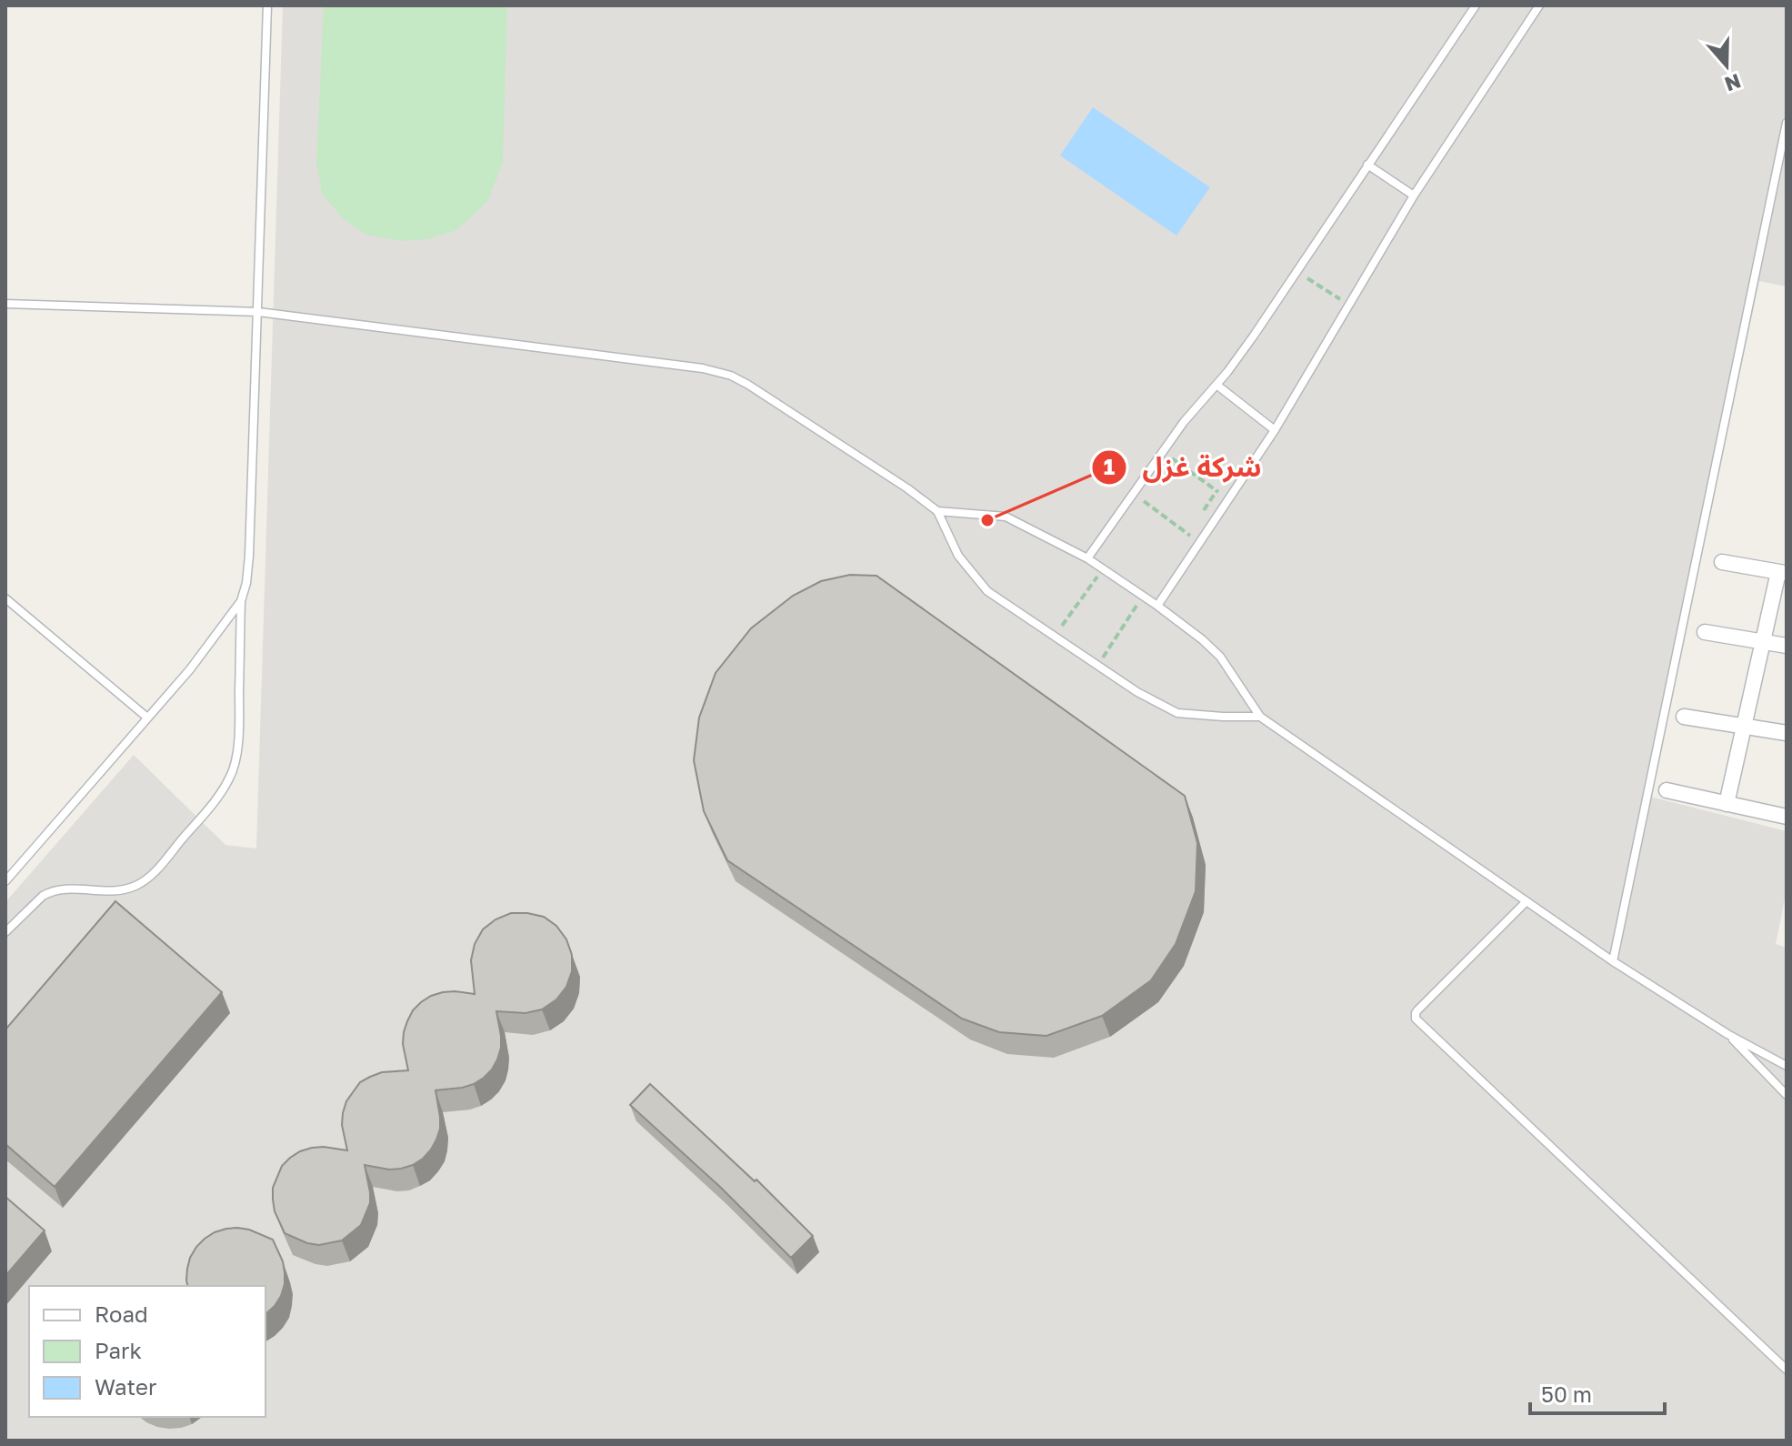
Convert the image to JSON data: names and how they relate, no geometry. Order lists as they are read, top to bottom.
{
  "places": ["شركة غزل"],
  "legend": ["Road", "Park", "Water"],
  "scale_bar": "50 m",
  "north": "bottom"
}
